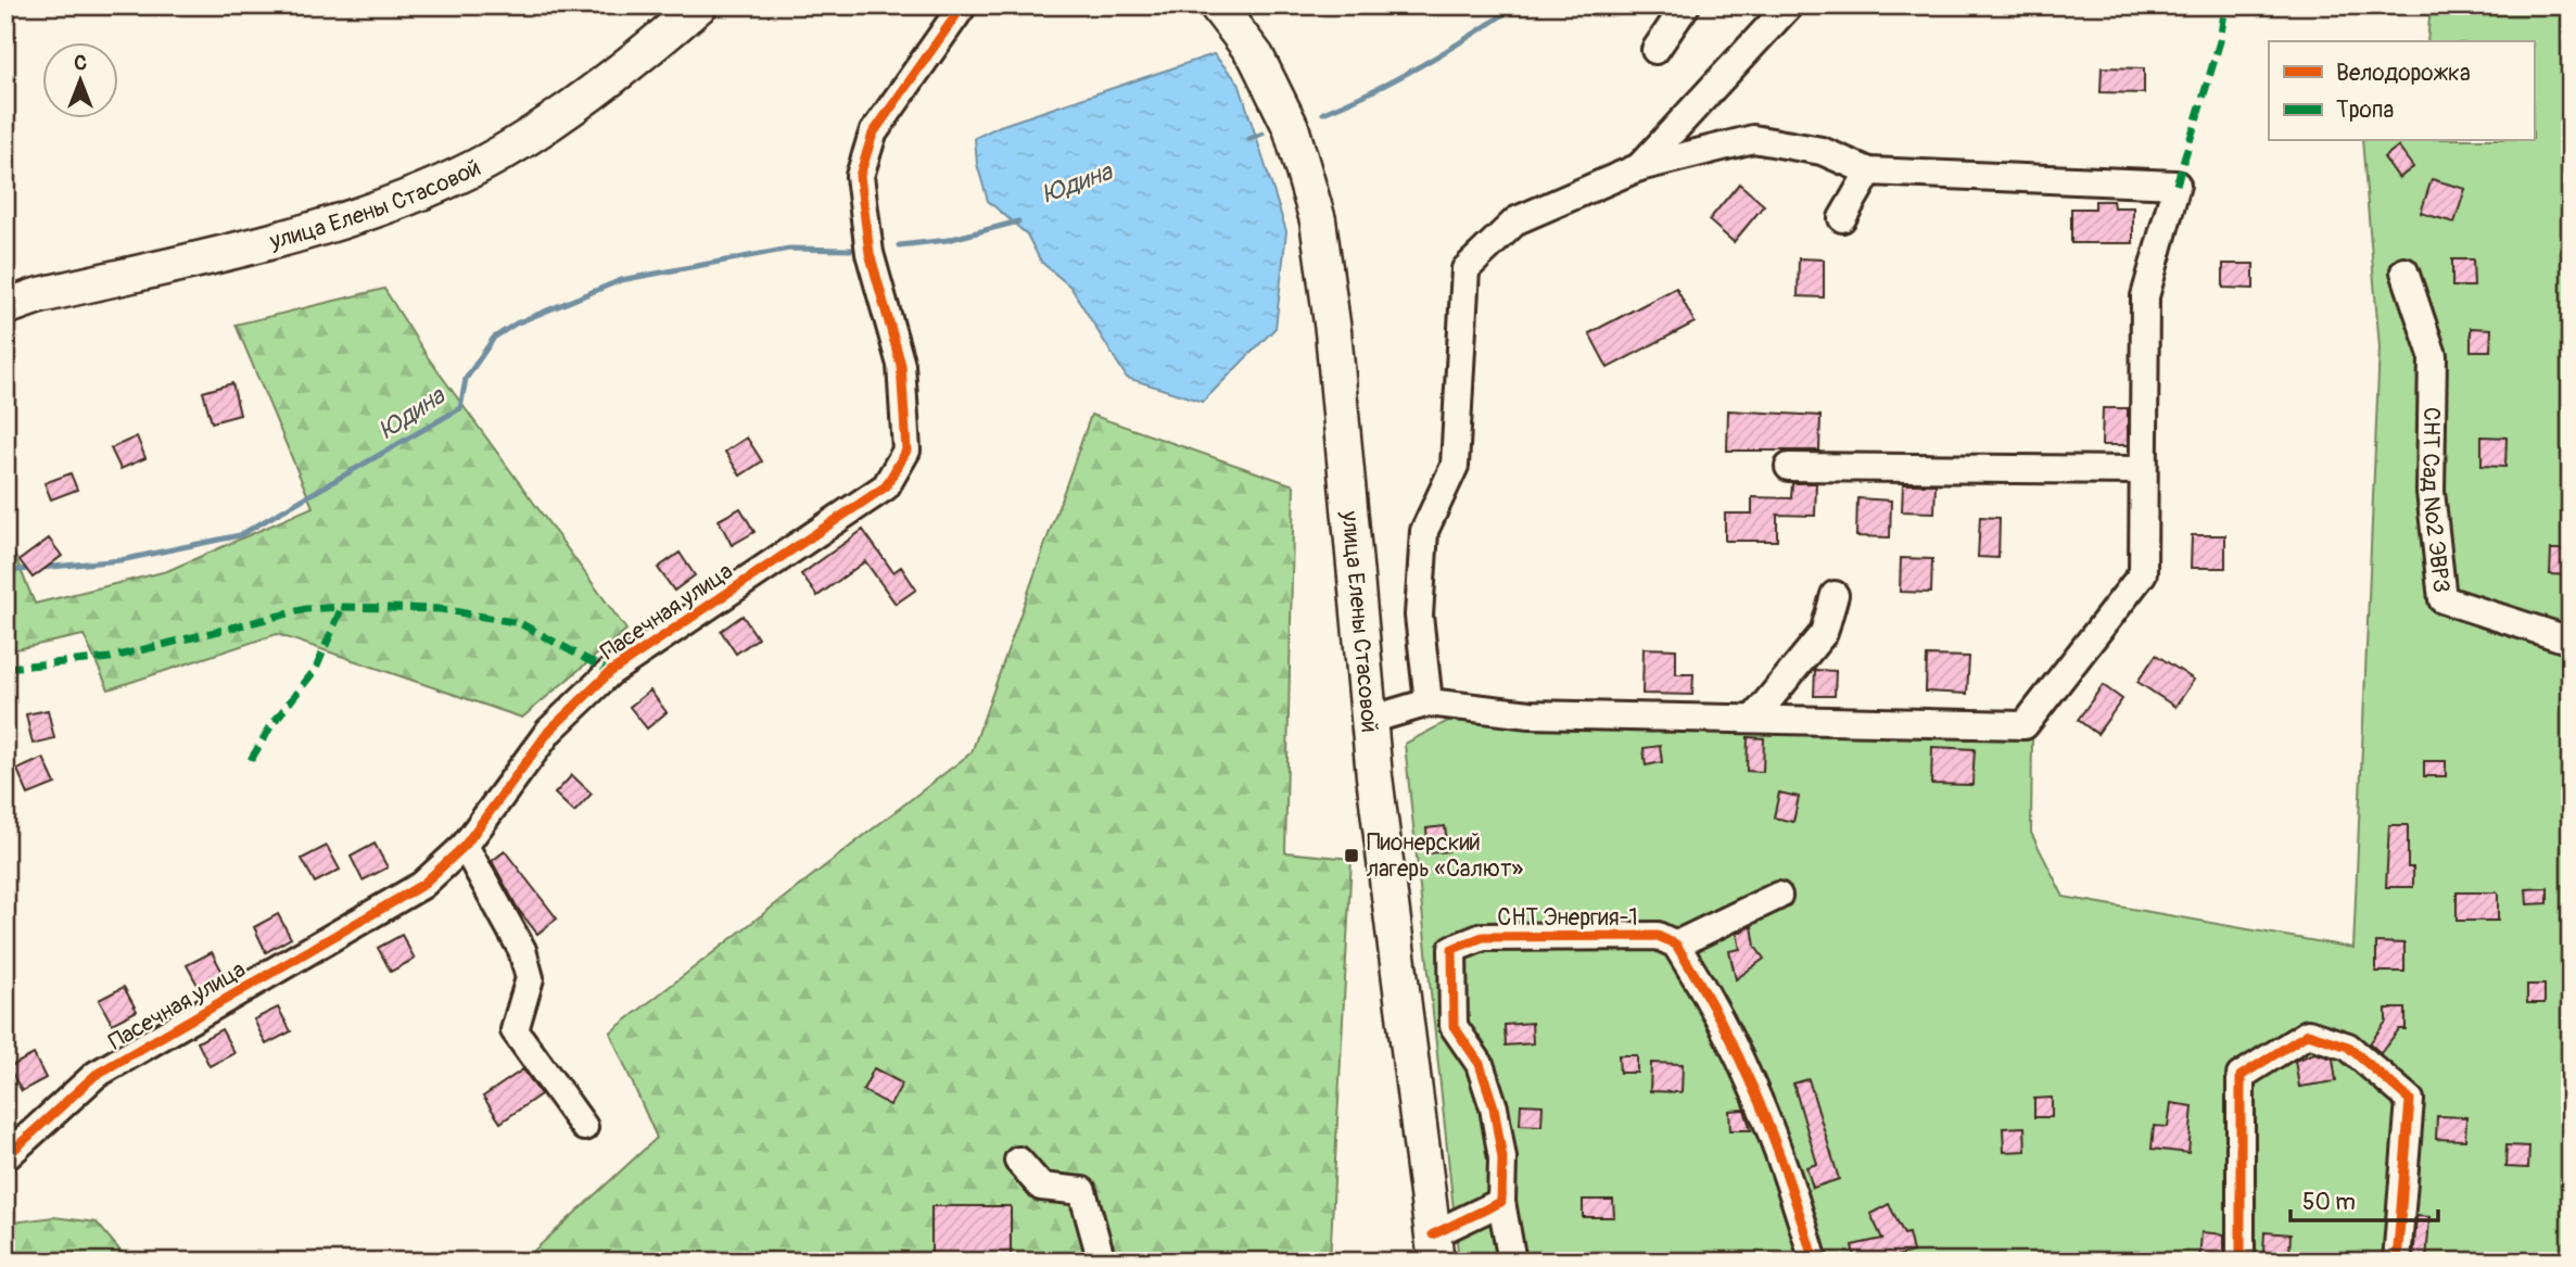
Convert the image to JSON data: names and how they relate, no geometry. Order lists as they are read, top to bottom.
{
  "streets": {
    "main road": ["улица Елены Стасовой"],
    "street": ["СНТ Сад №2 ЭВРЗ", "Пасечная улица", "СНТ Энергия-1"]
  },
  "water": ["Юдина"],
  "places": {
    "transit": ["Пионерский лагерь «Салют»"]
  },
  "legend": ["Велодорожка", "Тропа"],
  "scale_bar": "50 m",
  "north": "top"
}
